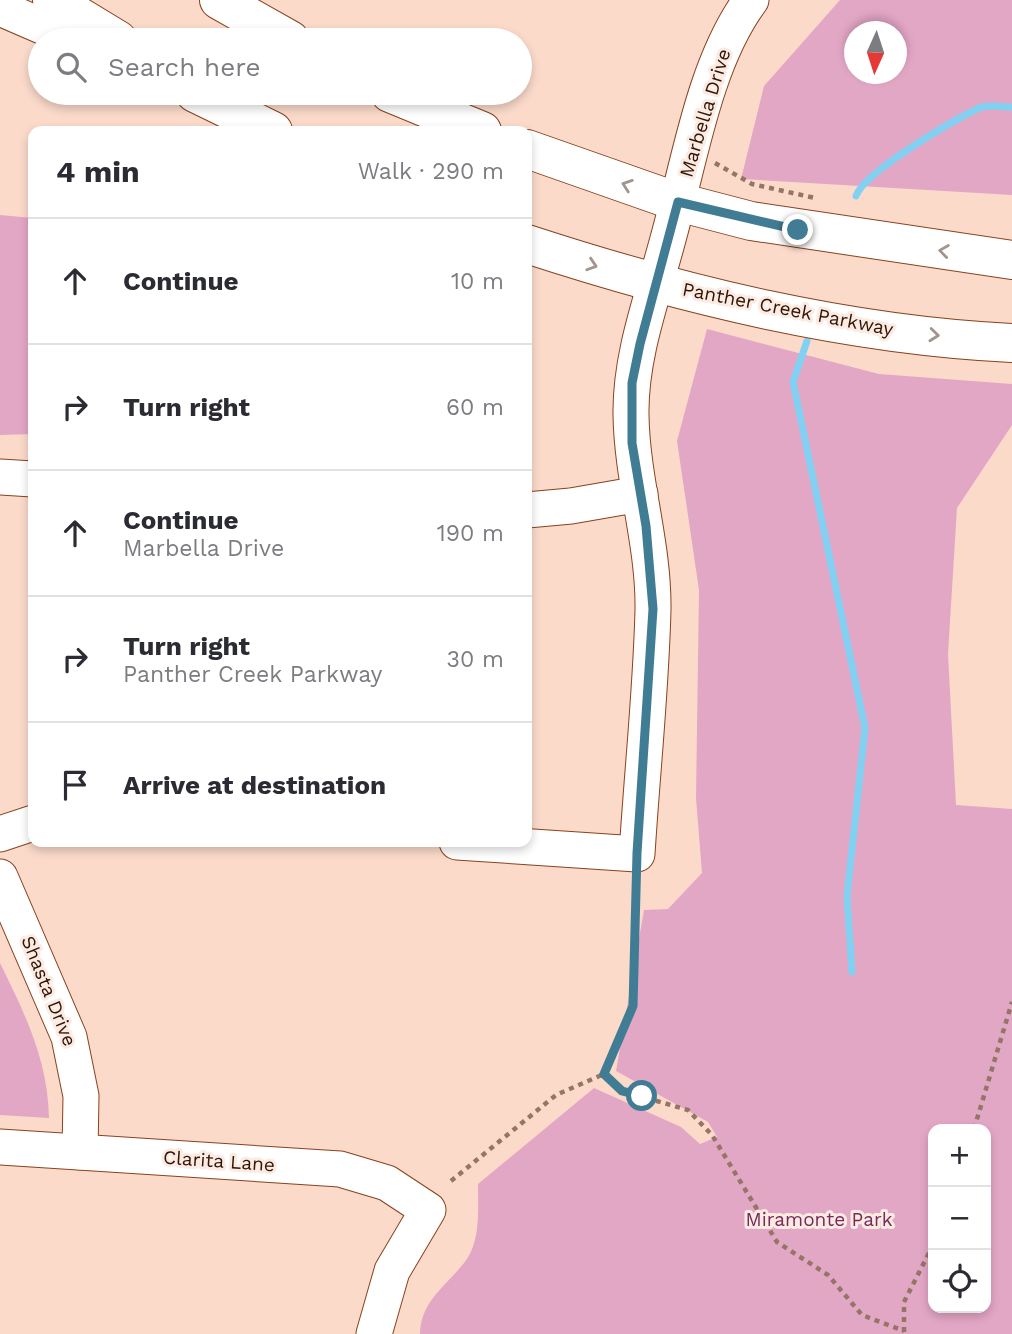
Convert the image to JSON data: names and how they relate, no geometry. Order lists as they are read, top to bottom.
{
  "streets": {
    "main road": ["Panther Creek Parkway"],
    "street": ["Marbella Drive", "Shasta Drive", "Clarita Lane"]
  },
  "crossings": [
    ["Marbella Drive", "Panther Creek Parkway"],
    ["Shasta Drive", "Clarita Lane"]
  ],
  "parks": ["Miramonte Park"],
  "north": "bottom",
  "page": {
    "search": "Search here",
    "heading": ["4 min", "Walk · 290 m"],
    "list": [
      ["Continue", "10 m"],
      ["Turn right", "60 m"],
      ["Continue", "Marbella Drive", "190 m"],
      ["Turn right", "Panther Creek Parkway", "30 m"],
      "Arrive at destination"
    ],
    "map_buttons": ["+", "−"]
  }
}
